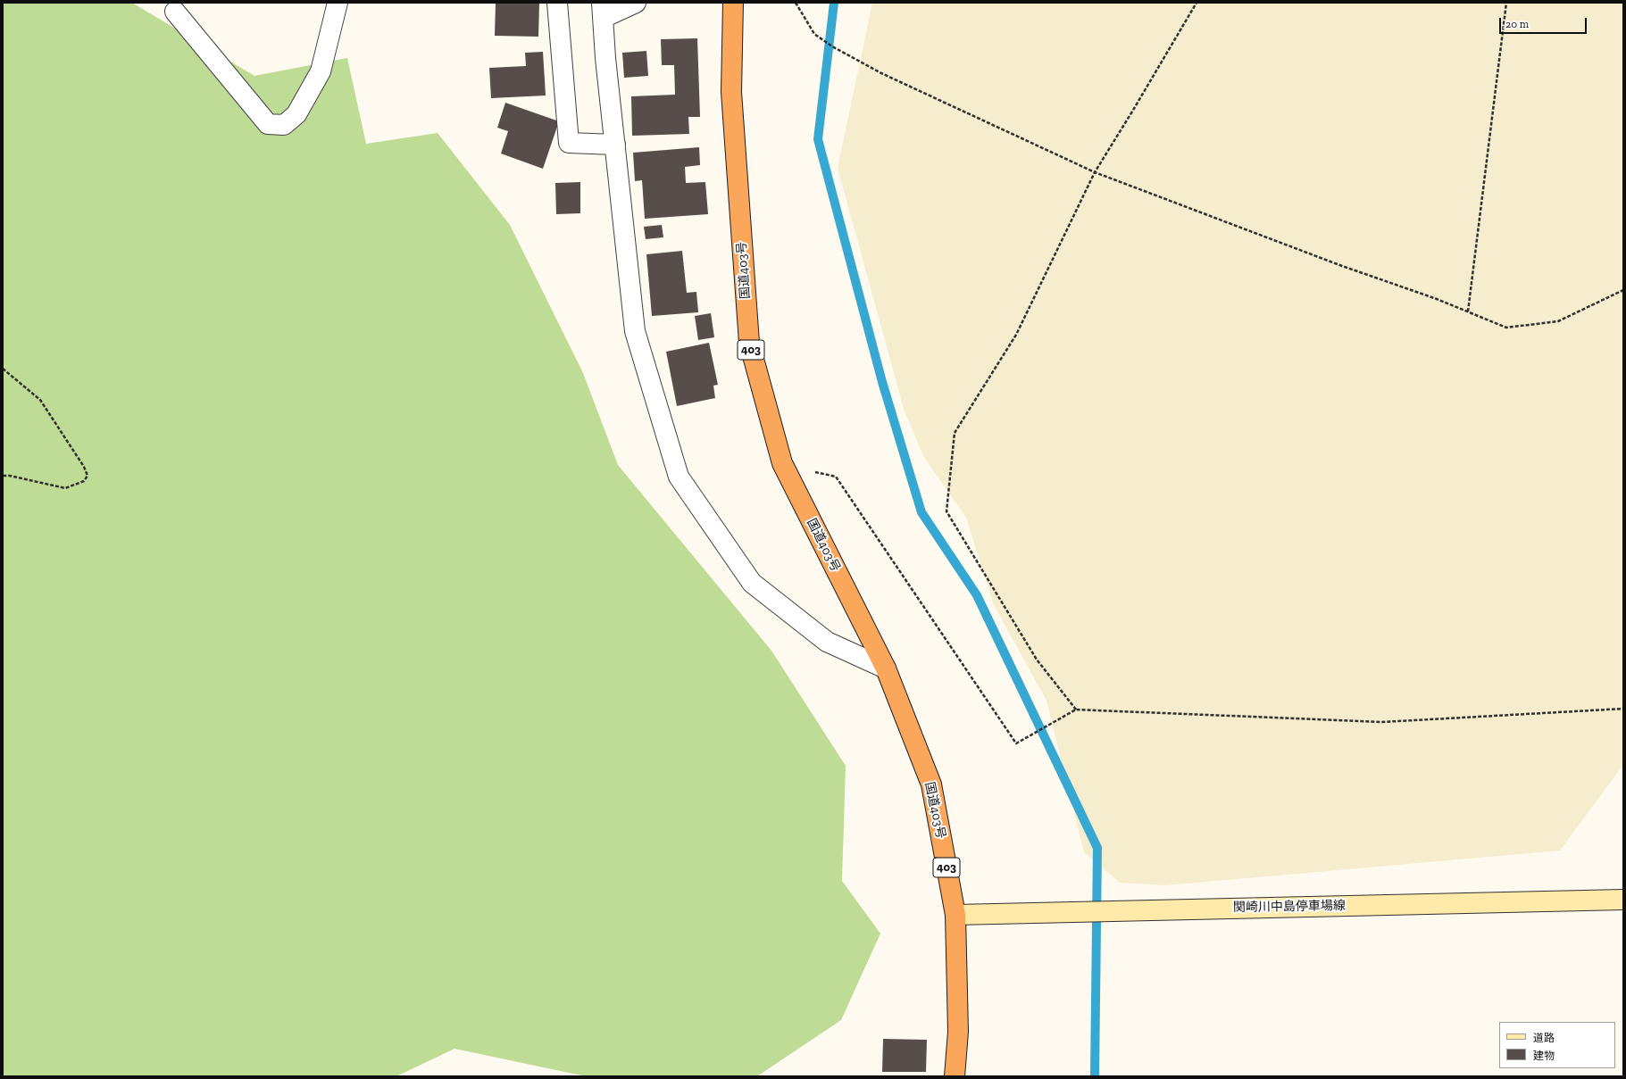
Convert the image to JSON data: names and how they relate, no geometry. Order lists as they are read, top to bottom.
{
  "streets": {
    "highway": ["国道403号", "403"],
    "main road": ["関崎川中島停車場線"]
  },
  "crossings": [
    ["国道403号", "関崎川中島停車場線"]
  ],
  "legend": ["道路", "建物"],
  "scale_bar": "20 m"
}
